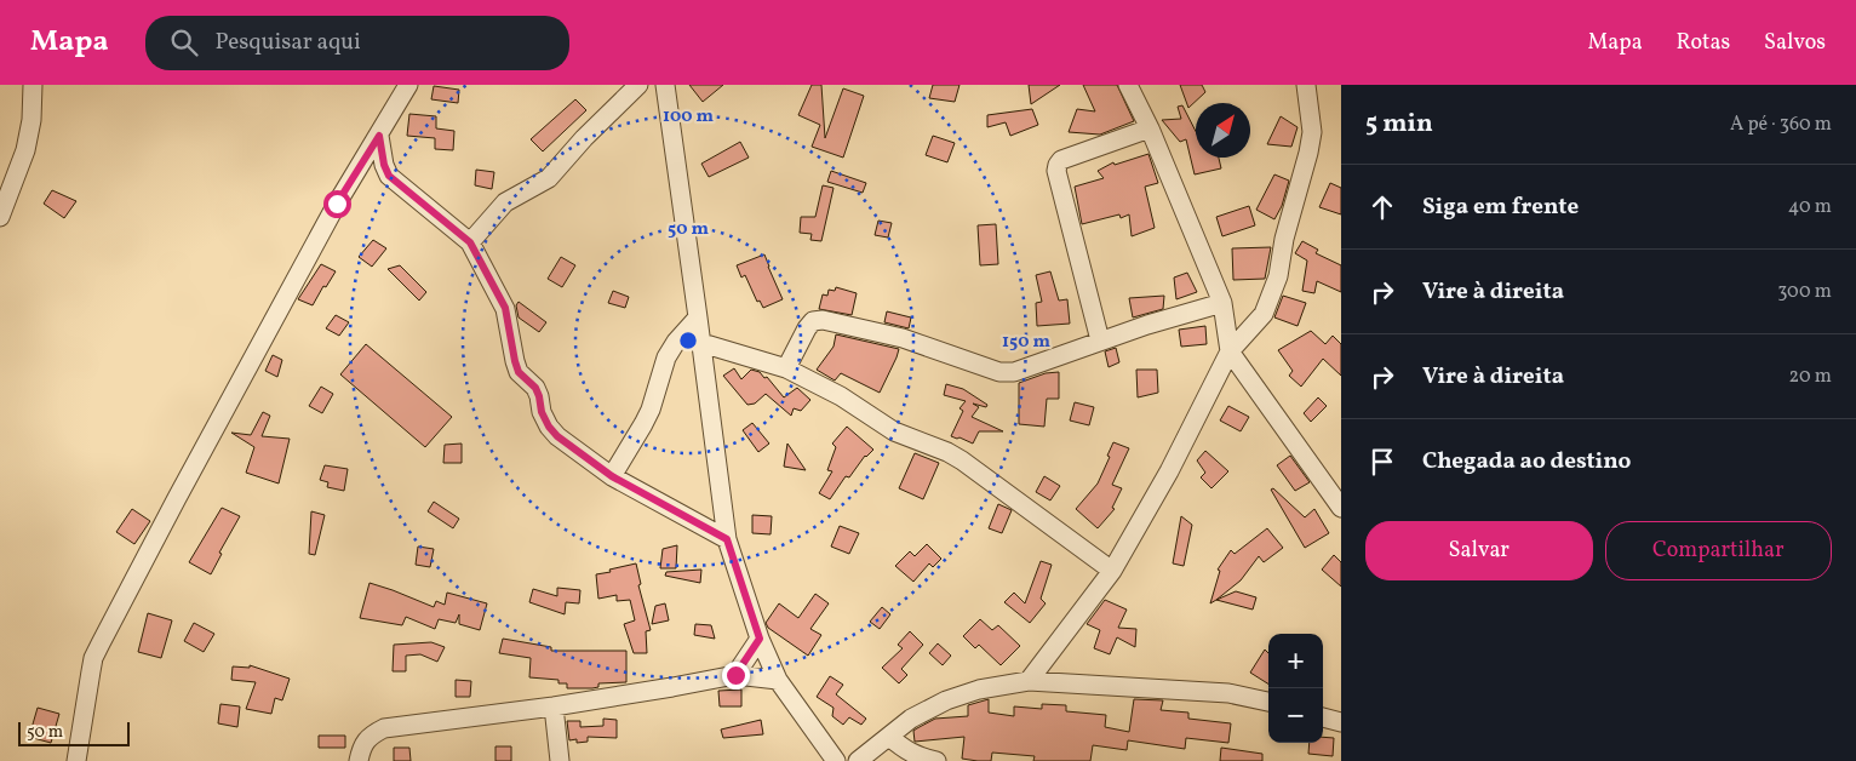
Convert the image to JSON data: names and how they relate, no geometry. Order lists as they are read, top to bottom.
{
  "scale_bar": "50 m",
  "north": "top right",
  "page": {
    "header": "Mapa",
    "search": "Pesquisar aqui",
    "nav": ["Mapa", "Rotas", "Salvos"],
    "heading": ["5 min", "A pé · 360 m"],
    "list": [
      ["Siga em frente", "40 m"],
      ["Vire à direita", "300 m"],
      ["Vire à direita", "20 m"],
      "Chegada ao destino"
    ],
    "buttons": ["Salvar", "Compartilhar"],
    "map_buttons": ["+", "−"],
    "scale": "50 m"
  },
  "rings": ["100 m", "50 m", "150 m"]
}
